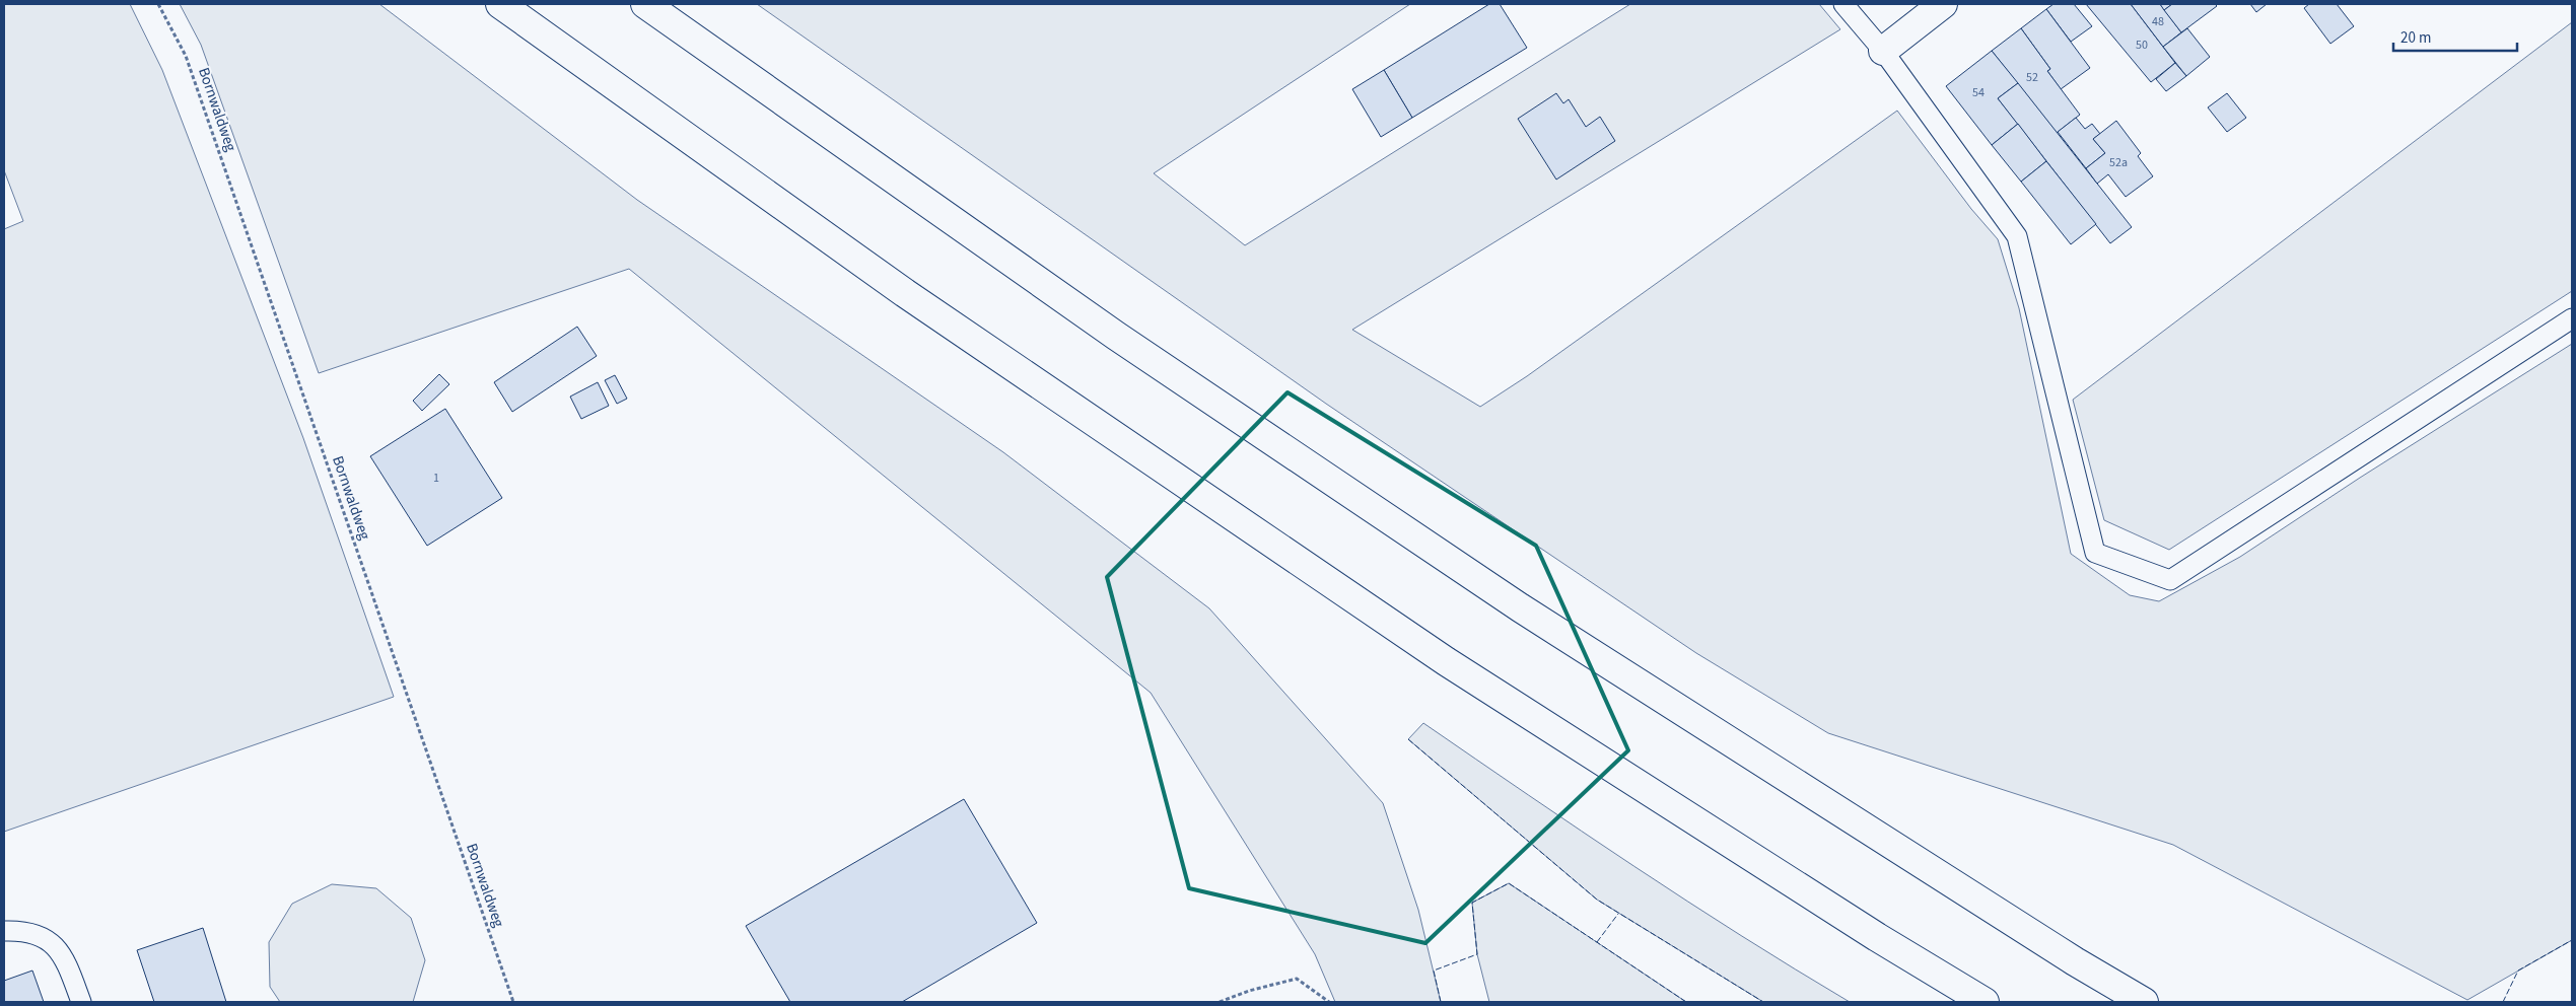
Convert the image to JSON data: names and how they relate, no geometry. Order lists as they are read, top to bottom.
{
  "streets": {
    "path": ["Bornwaldweg"]
  },
  "house_numbers": [
    "48",
    "50",
    "52",
    "54",
    "52a",
    "1"
  ],
  "scale_bar": "20 m"
}
